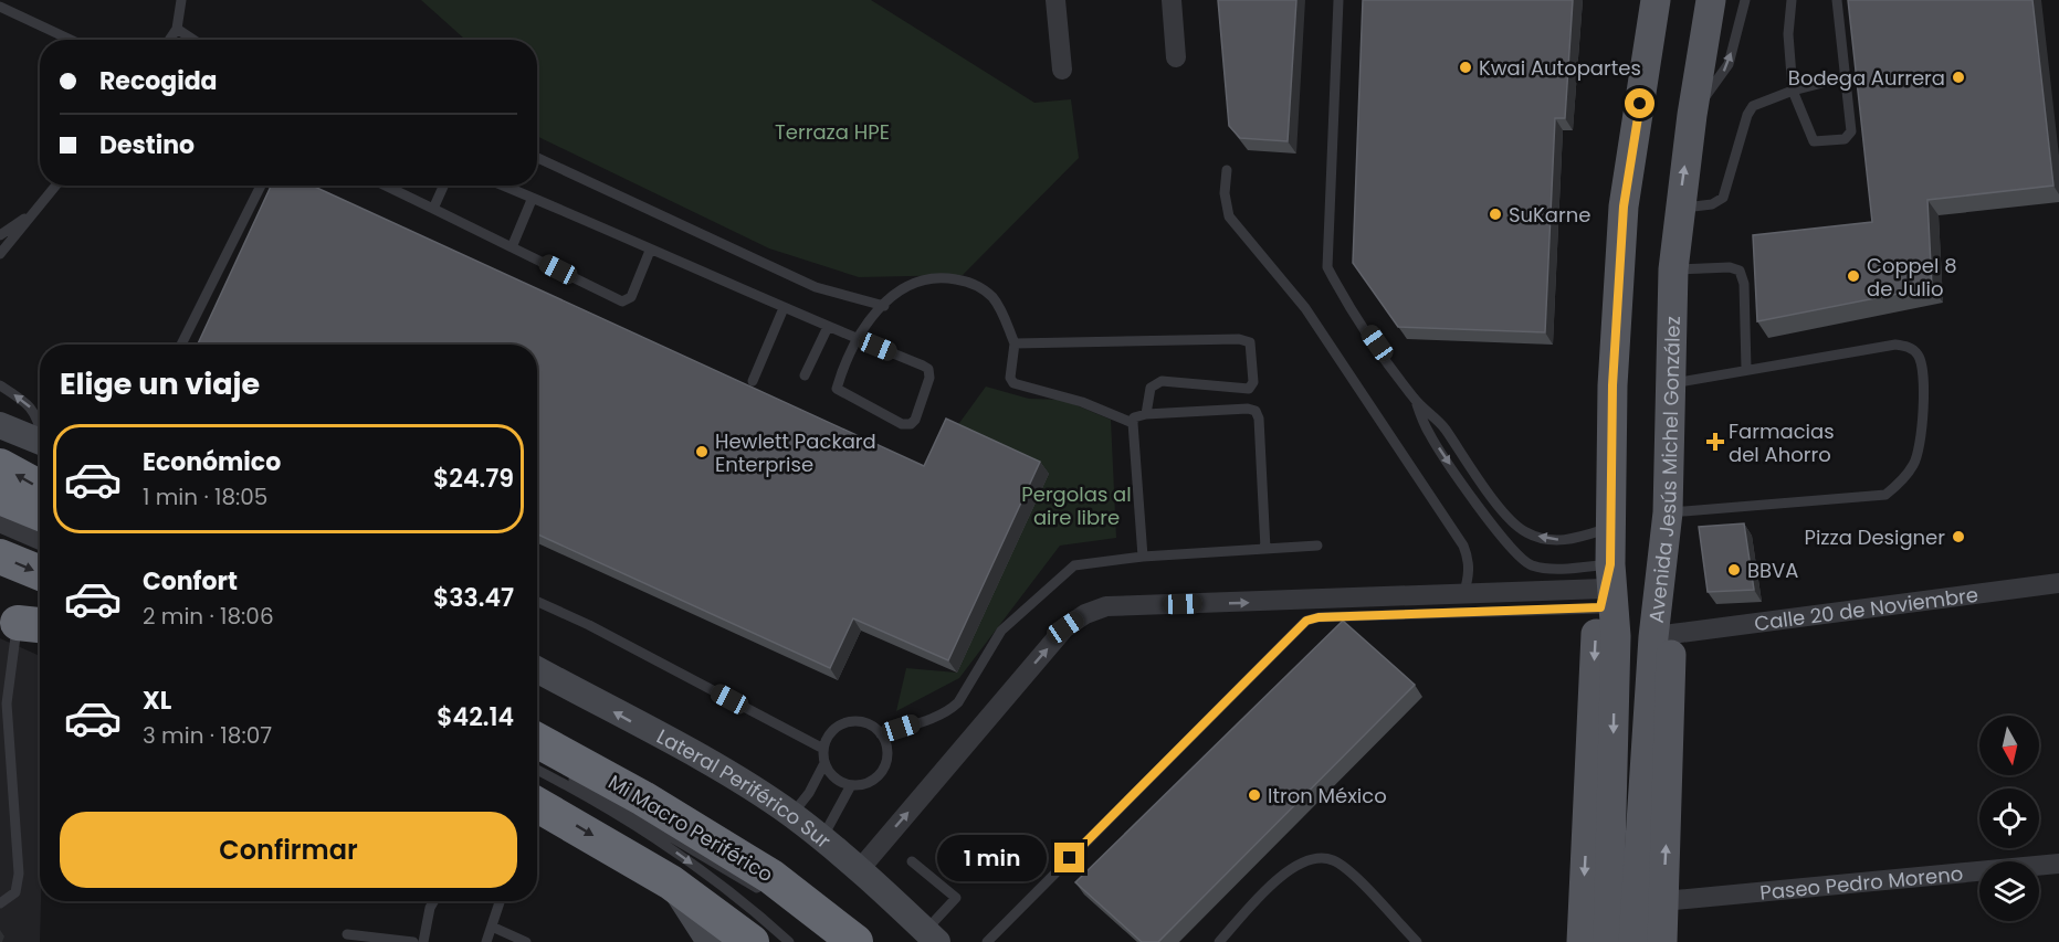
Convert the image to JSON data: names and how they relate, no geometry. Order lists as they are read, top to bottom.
{
  "streets": {
    "main road": ["Avenida Jesús Michel González"],
    "street": ["Calle 20 de Noviembre", "Lateral Periférico Sur", "Paseo Pedro Moreno"],
    "lane": ["Mi Macro Periférico"]
  },
  "one_way": ["Lateral Periférico Sur"],
  "parks": ["Terraza HPE", "Pergolas al aire libre"],
  "places": {
    "other": [
      "Kwai Autopartes",
      "Bodega Aurrera",
      "SuKarne",
      "Coppel 8 de Julio",
      "Hewlett Packard Enterprise",
      "Pizza Designer",
      "BBVA",
      "Itron México"
    ],
    "health": ["Farmacias del Ahorro"]
  },
  "north": "bottom",
  "page": {
    "banner": ["Recogida", "Destino"],
    "heading": "Elige un viaje",
    "list": [
      {
        "name": "Económico",
        "note": "1 min · 18:05",
        "value": "$24.79"
      },
      {
        "name": "Confort",
        "note": "2 min · 18:06",
        "value": "$33.47"
      },
      {
        "name": "XL",
        "note": "3 min · 18:07",
        "value": "$42.14"
      }
    ],
    "buttons": "Confirmar",
    "bubble": "1 min"
  }
}
